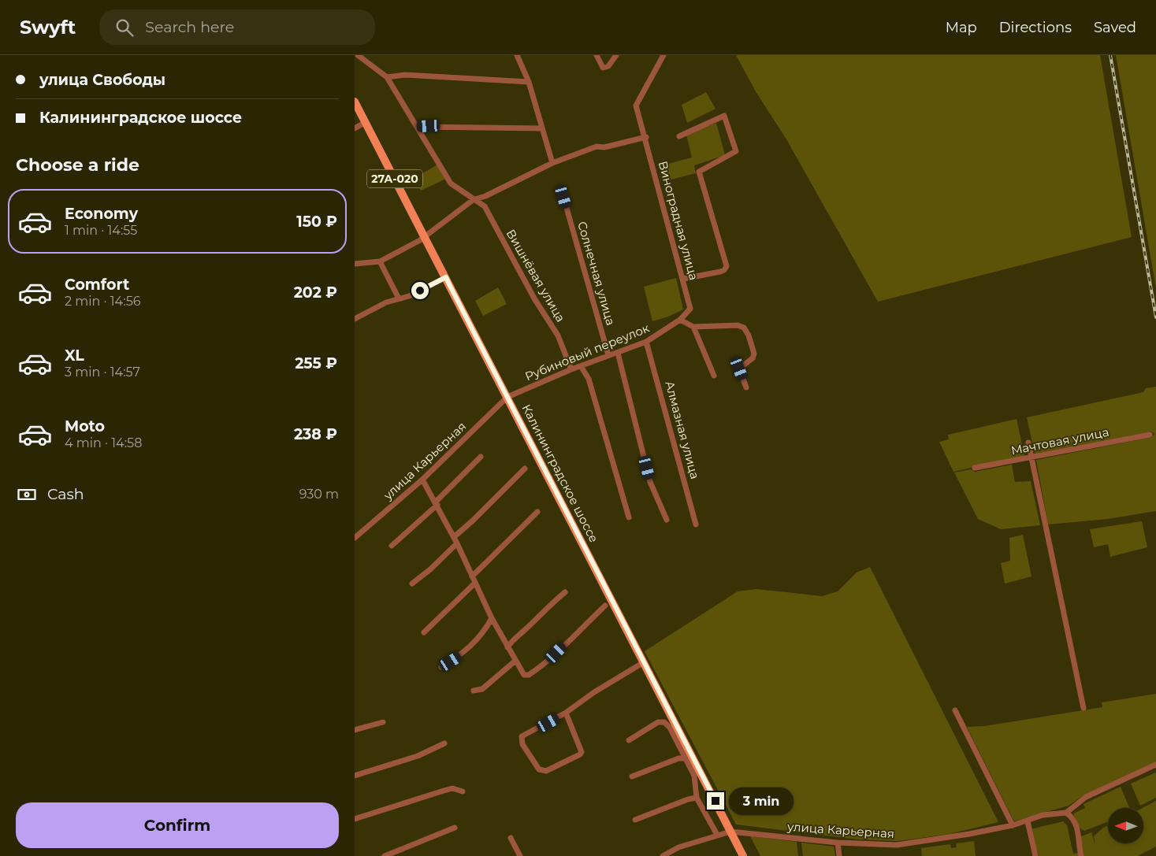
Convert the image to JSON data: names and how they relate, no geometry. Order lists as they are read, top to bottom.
{
  "streets": {
    "main road": ["27А-020", "Калининградское шоссе"],
    "street": [
      "Виноградная улица",
      "Солнечная улица",
      "Вишнёвая улица",
      "Рубиновый переулок",
      "Алмазная улица",
      "Мачтовая улица",
      "улица Карьерная"
    ]
  },
  "crossings": [
    ["Виноградная улица", "Рубиновый переулок"],
    ["Солнечная улица", "Рубиновый переулок"],
    ["Вишнёвая улица", "Рубиновый переулок"],
    ["Рубиновый переулок", "Алмазная улица"],
    ["Рубиновый переулок", "улица Карьерная"],
    ["Рубиновый переулок", "Калининградское шоссе"],
    ["улица Карьерная", "Калининградское шоссе"]
  ],
  "north": "left",
  "page": {
    "header": "Swyft",
    "search": "Search here",
    "nav": ["Map", "Directions", "Saved"],
    "banner": ["улица Свободы", "Калининградское шоссе"],
    "heading": "Choose a ride",
    "list": [
      {
        "name": "Economy",
        "note": "1 min · 14:55",
        "value": "150 ₽"
      },
      {
        "name": "Comfort",
        "note": "2 min · 14:56",
        "value": "202 ₽"
      },
      {
        "name": "XL",
        "note": "3 min · 14:57",
        "value": "255 ₽"
      },
      {
        "name": "Moto",
        "note": "4 min · 14:58",
        "value": "238 ₽"
      }
    ],
    "pay": ["Cash", "930 m"],
    "bubble": "3 min",
    "buttons": "Confirm"
  }
}
